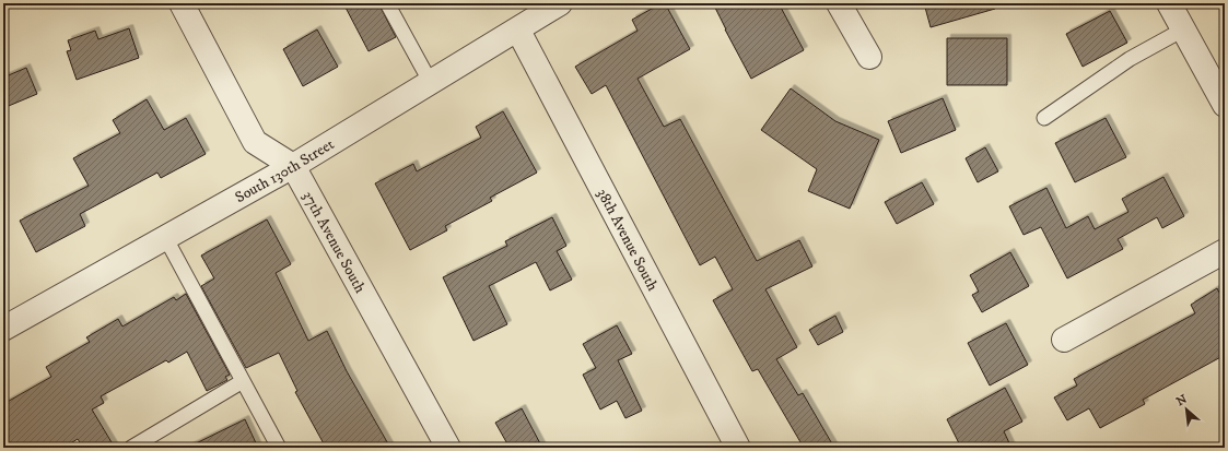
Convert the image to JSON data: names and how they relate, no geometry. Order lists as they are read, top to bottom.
{
  "streets": {
    "street": ["South 130th Street", "38th Avenue South", "37th Avenue South"]
  },
  "crossings": [
    ["South 130th Street", "38th Avenue South"],
    ["South 130th Street", "37th Avenue South"]
  ],
  "north": "top left"
}
